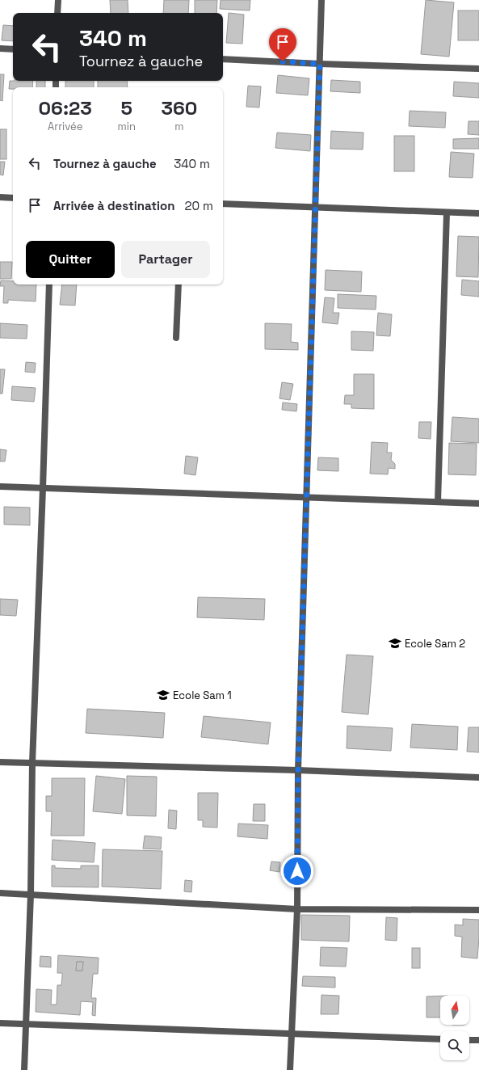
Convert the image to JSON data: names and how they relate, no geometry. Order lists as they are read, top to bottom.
{
  "places": {
    "school or university": ["Ecole Sam 2", "Ecole Sam 1"]
  },
  "north": "top",
  "page": {
    "turn": ["340 m", "Tournez à gauche"],
    "eta": [
      "06:23",
      "Arrivée",
      "5",
      "min",
      "360",
      "m"
    ],
    "list": [
      {
        "name": "Tournez à gauche",
        "value": "340 m"
      },
      {
        "name": "Arrivée à destination",
        "value": "20 m"
      }
    ],
    "buttons": ["Quitter", "Partager"]
  }
}
